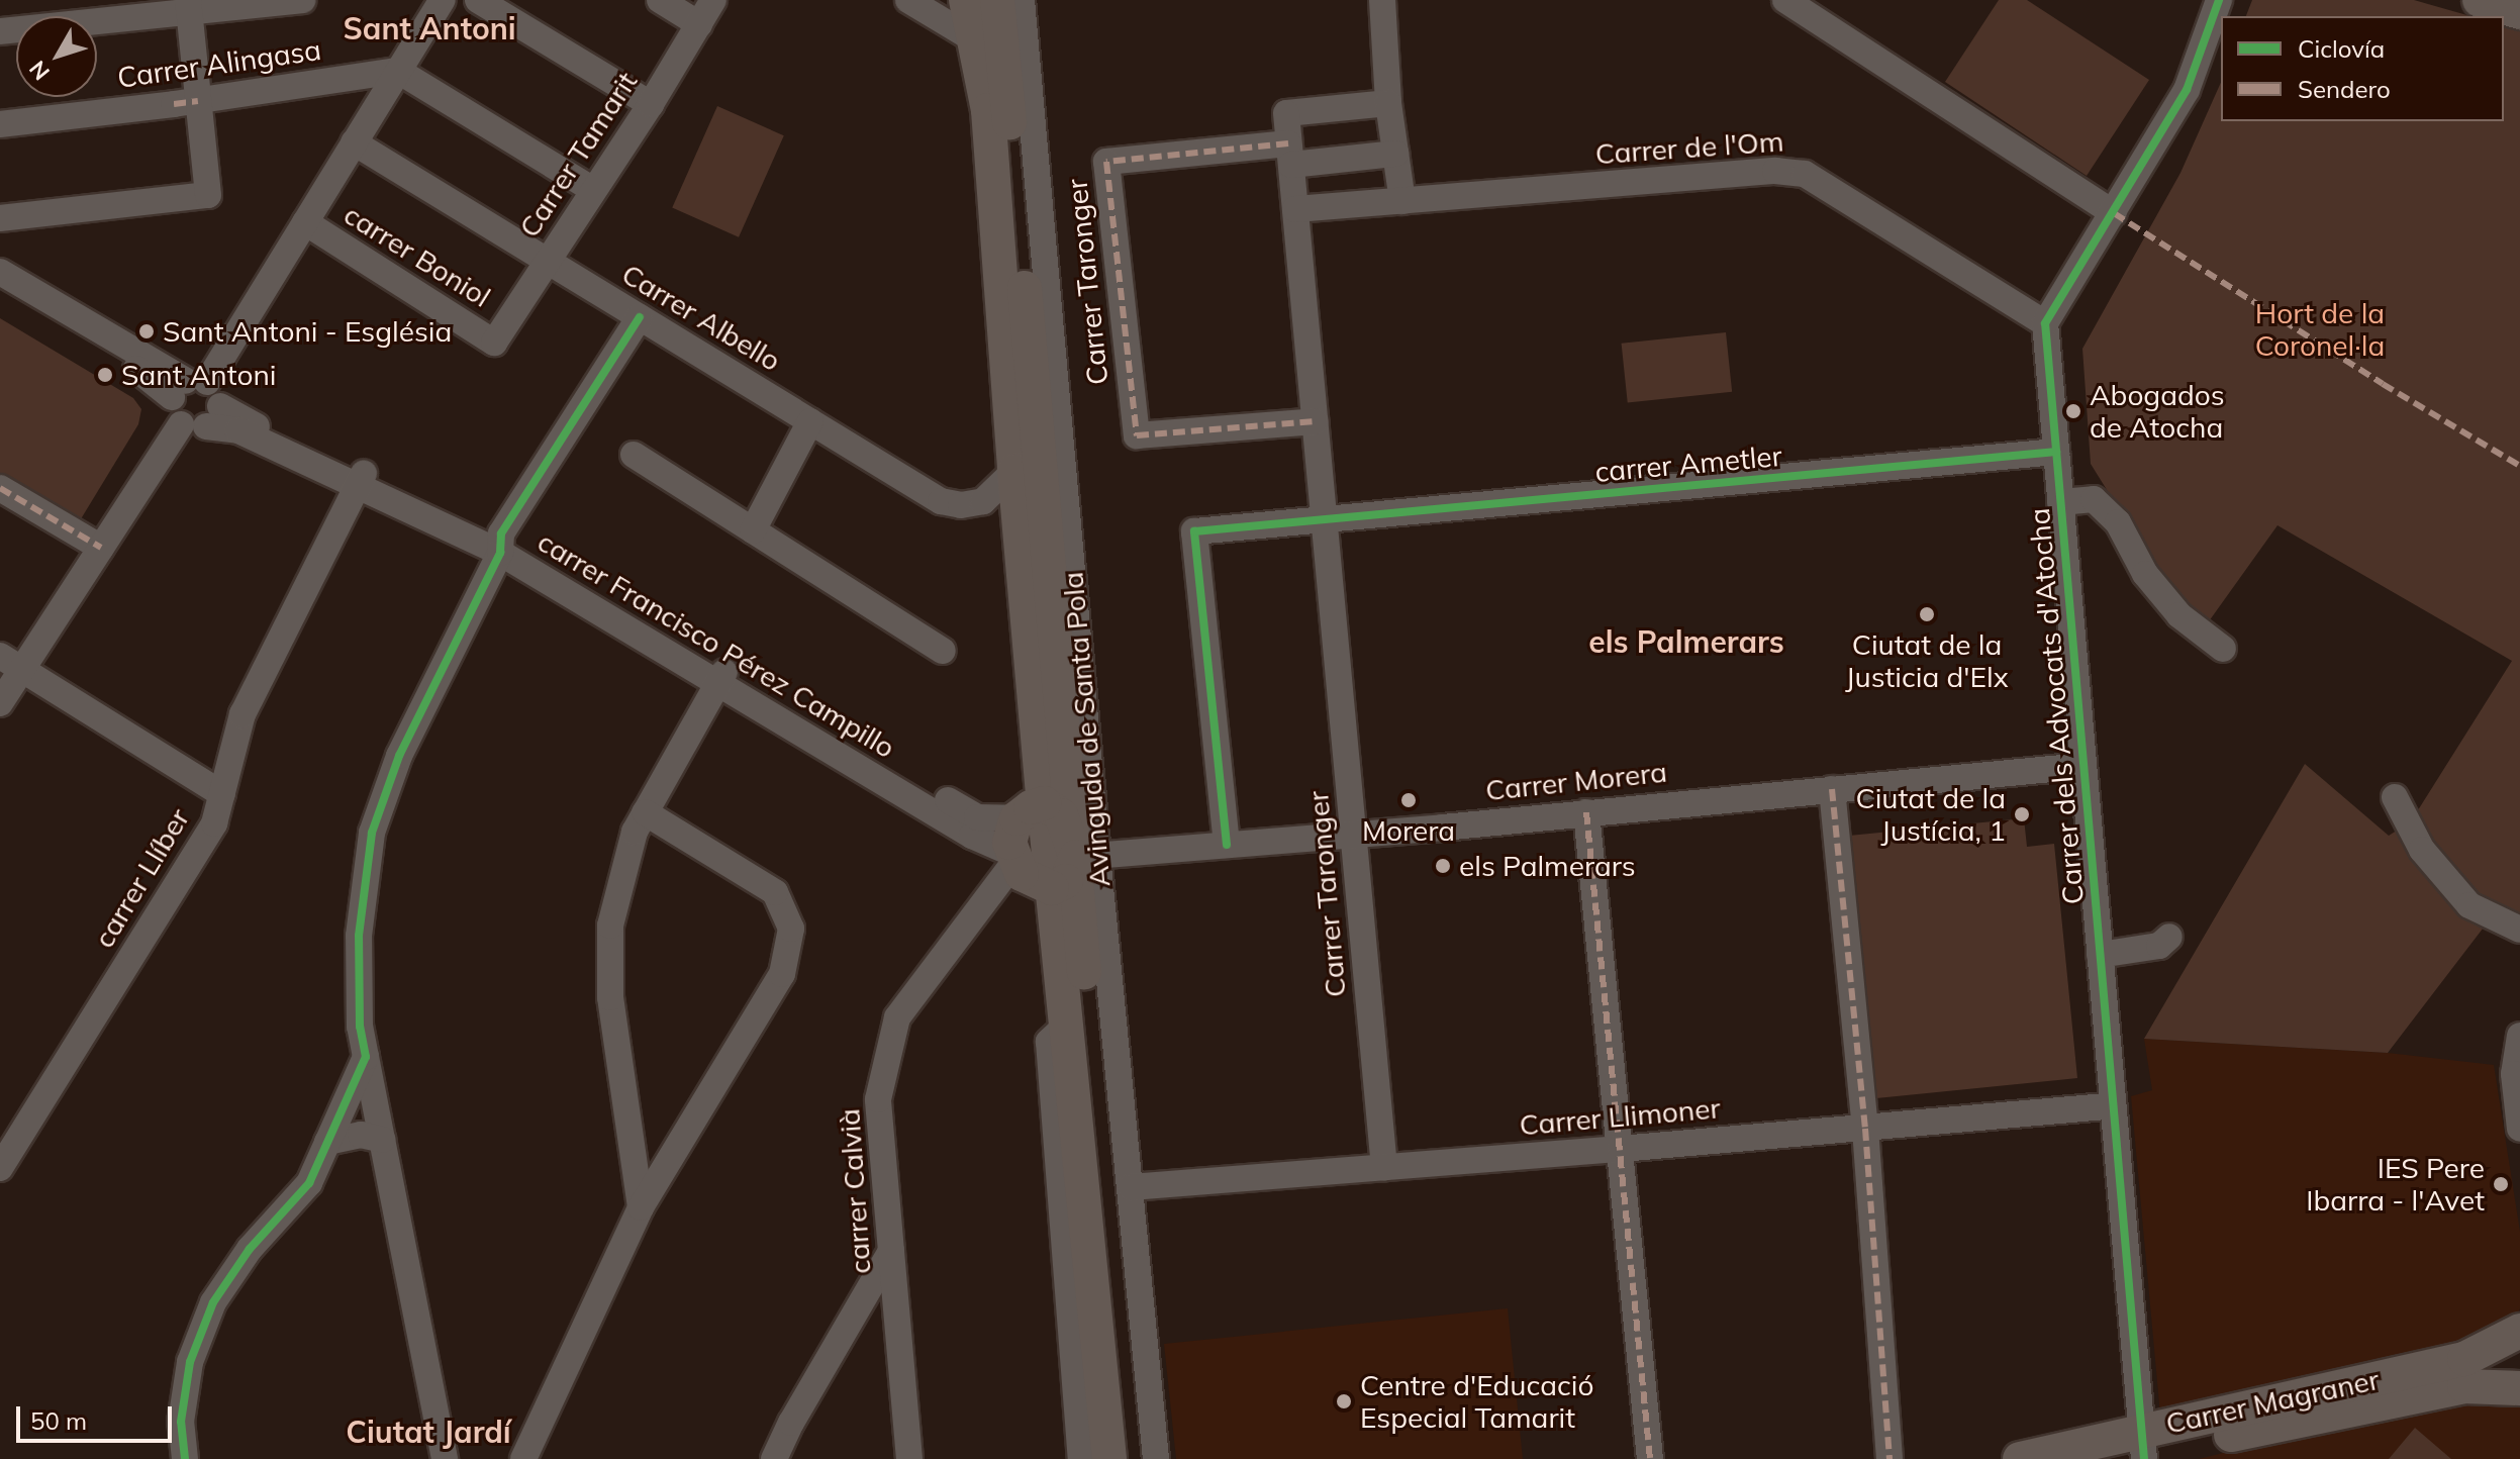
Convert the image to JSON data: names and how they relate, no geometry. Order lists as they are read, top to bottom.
{
  "streets": {
    "main road": ["Avinguda de Santa Pola", "Carrer Magraner"],
    "street": [
      "Carrer Alingasa",
      "Carrer de l'Om",
      "Carrer Tamarit",
      "carrer Boniol",
      "Carrer Taronger",
      "Carrer Albello",
      "carrer Ametler",
      "carrer Francisco Pérez Campillo",
      "Carrer dels Advocats d'Atocha",
      "Carrer Morera",
      "carrer Llíber",
      "Carrer Llimoner",
      "carrer Calvià"
    ]
  },
  "crossings": [
    ["Carrer de l'Om", "Carrer Taronger"],
    ["Carrer de l'Om", "Carrer dels Advocats d'Atocha"],
    ["Carrer Tamarit", "carrer Boniol"],
    ["Carrer Tamarit", "Carrer Albello"],
    ["Carrer Taronger", "carrer Ametler"],
    ["Carrer Taronger", "Carrer Morera"],
    ["Carrer Taronger", "Carrer Llimoner"],
    ["Carrer Albello", "Avinguda de Santa Pola"],
    ["carrer Ametler", "Carrer dels Advocats d'Atocha"],
    ["carrer Francisco Pérez Campillo", "Avinguda de Santa Pola"],
    ["carrer Francisco Pérez Campillo", "carrer Llíber"],
    ["carrer Francisco Pérez Campillo", "carrer Calvià"],
    ["Carrer dels Advocats d'Atocha", "Carrer Morera"],
    ["Carrer dels Advocats d'Atocha", "Carrer Llimoner"],
    ["Carrer dels Advocats d'Atocha", "Carrer Magraner"],
    ["Avinguda de Santa Pola", "Carrer Morera"],
    ["Avinguda de Santa Pola", "Carrer Llimoner"],
    ["Avinguda de Santa Pola", "carrer Calvià"]
  ],
  "districts": ["Sant Antoni", "els Palmerars", "Ciutat Jardí"],
  "parks": ["Hort de la Coronel·la"],
  "places": [
    "Sant Antoni - Església",
    "Sant Antoni",
    "Abogados de Atocha",
    "Ciutat de la Justicia d'Elx",
    "Morera",
    "Ciutat de la Justícia, 1",
    "els Palmerars",
    "IES Pere Ibarra - l'Avet",
    "Centre d'Educació Especial Tamarit"
  ],
  "legend": ["Ciclovía", "Sendero"],
  "scale_bar": "50 m",
  "north": "bottom left"
}
